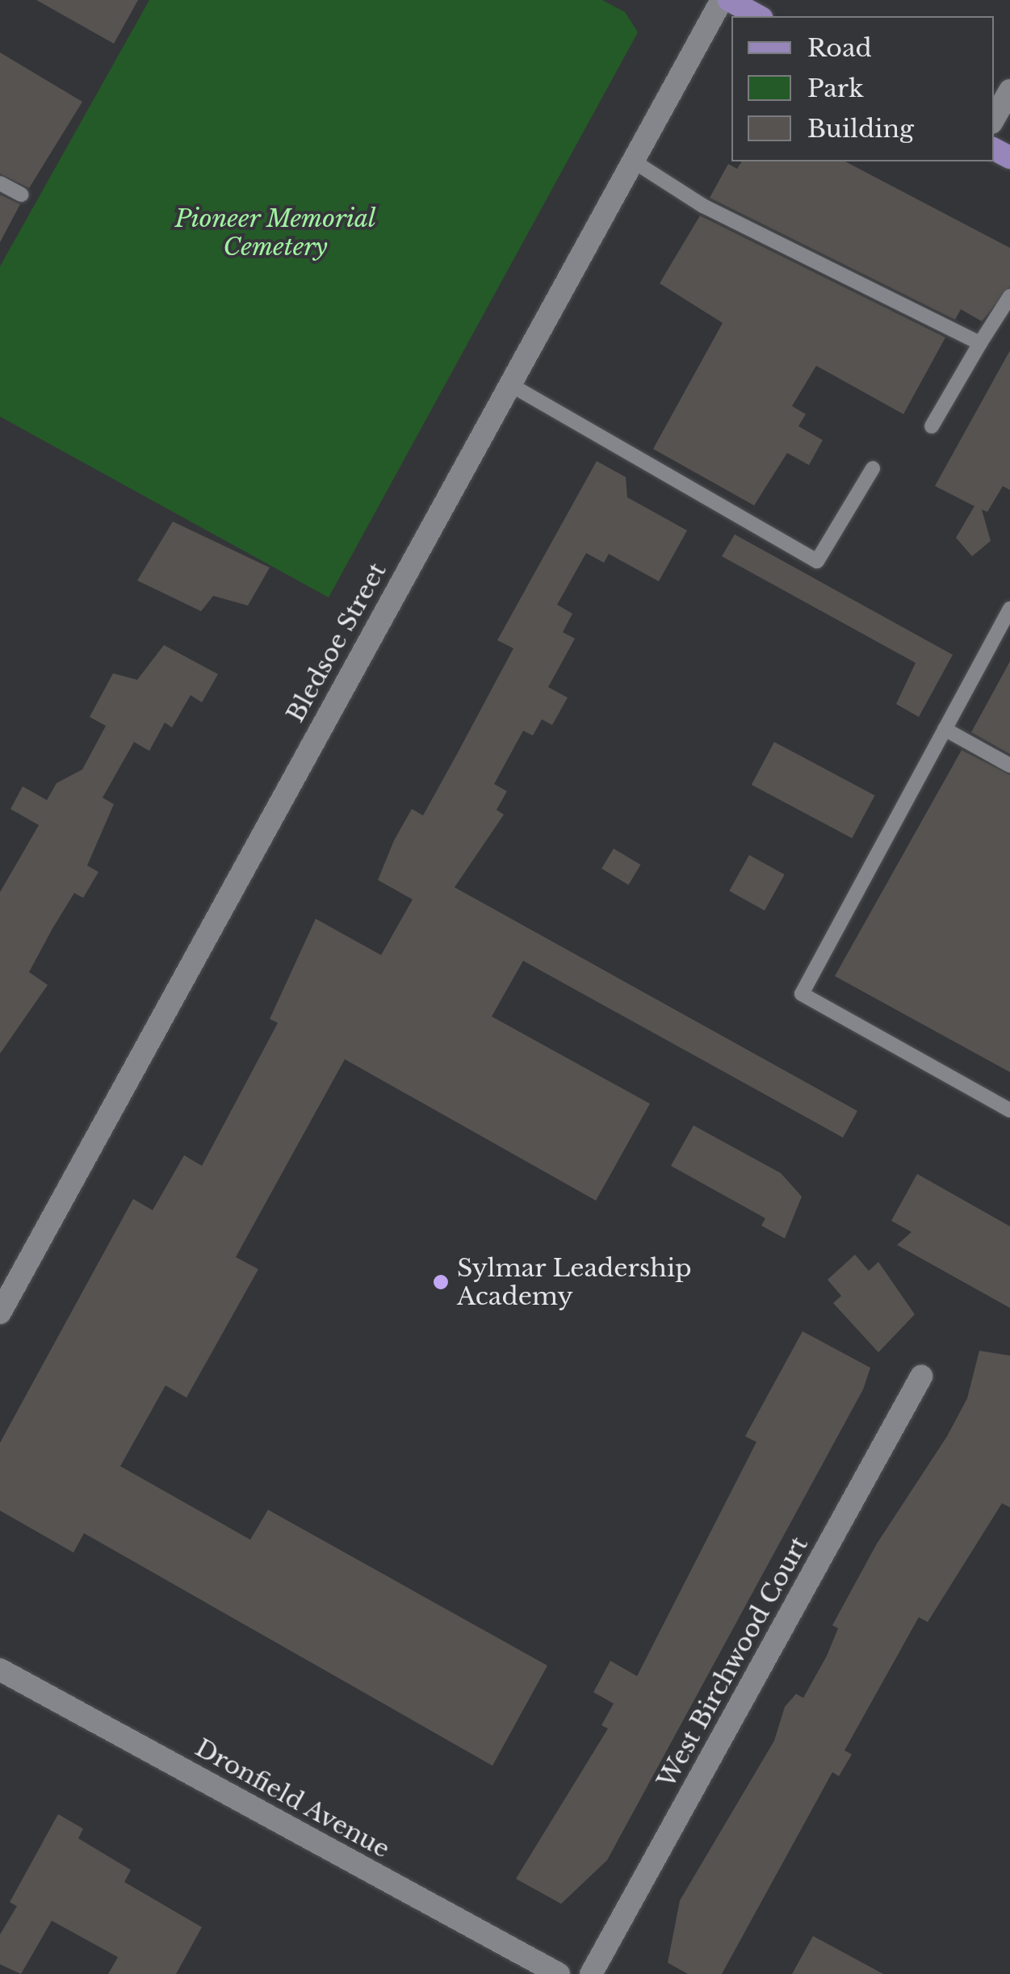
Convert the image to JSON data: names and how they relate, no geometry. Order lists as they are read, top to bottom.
{
  "streets": {
    "street": ["Bledsoe Street", "West Birchwood Court", "Dronfield Avenue"]
  },
  "parks": ["Pioneer Memorial Cemetery"],
  "places": ["Sylmar Leadership Academy"],
  "legend": ["Road", "Park", "Building"]
}
